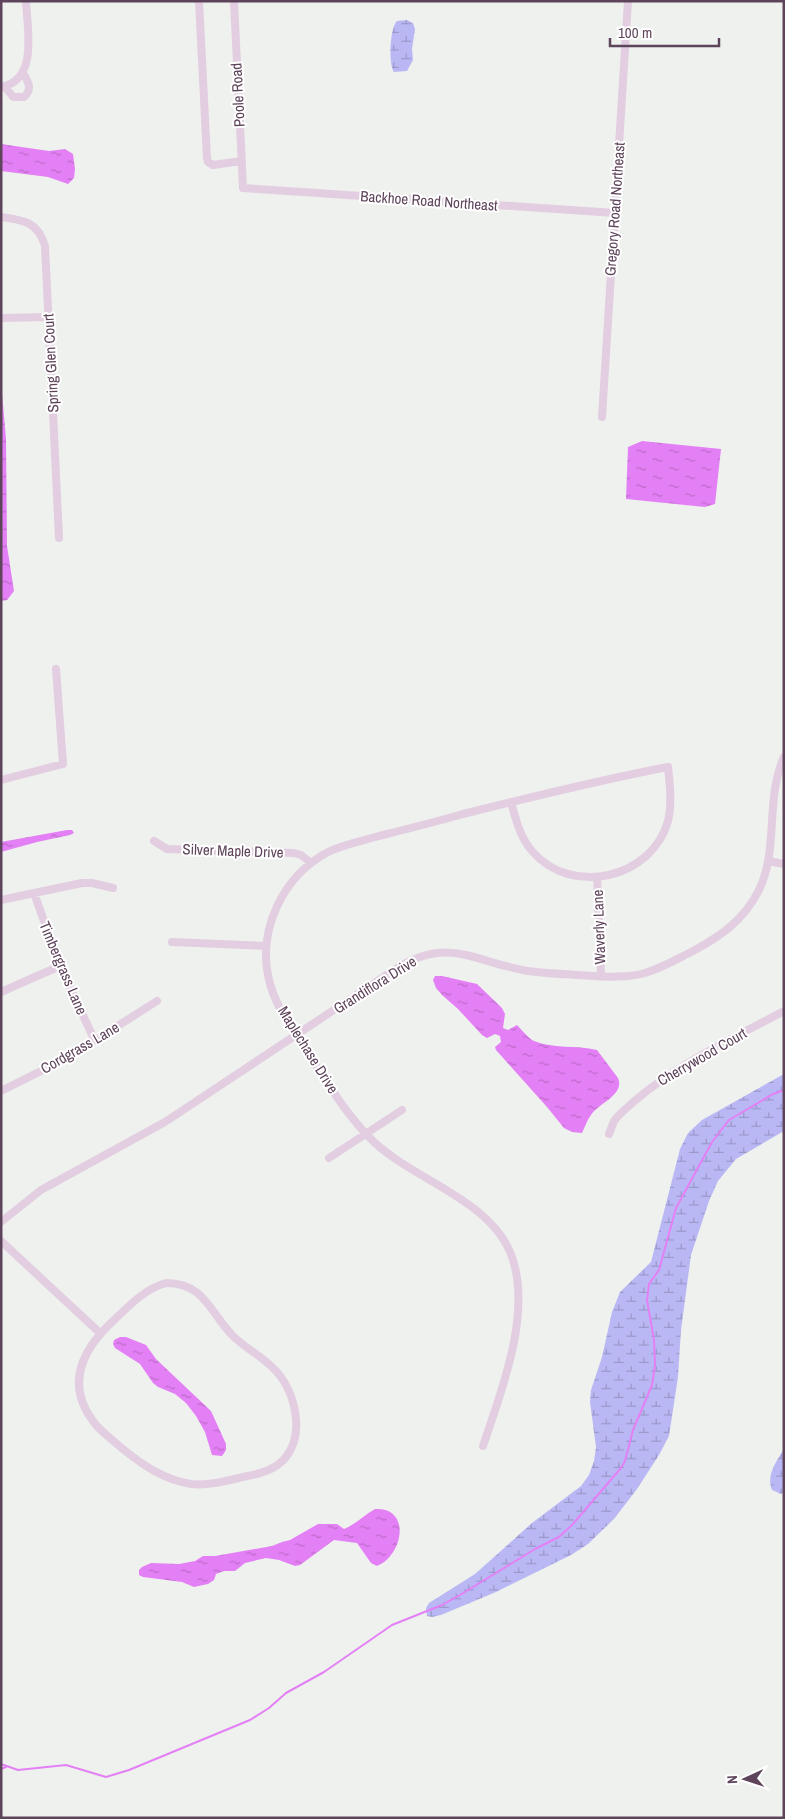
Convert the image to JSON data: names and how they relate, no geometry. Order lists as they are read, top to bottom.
{
  "streets": {
    "street": [
      "Poole Road",
      "Backhoe Road Northeast",
      "Gregory Road Northeast",
      "Spring Glen Court",
      "Silver Maple Drive",
      "Waverly Lane",
      "Timbergrass Lane",
      "Grandiflora Drive",
      "Cordgrass Lane",
      "Maplechase Drive",
      "Cherrywood Court"
    ]
  },
  "crossings": [
    ["Poole Road", "Backhoe Road Northeast"],
    ["Backhoe Road Northeast", "Gregory Road Northeast"],
    ["Silver Maple Drive", "Maplechase Drive"],
    ["Waverly Lane", "Grandiflora Drive"],
    ["Waverly Lane", "Maplechase Drive"],
    ["Timbergrass Lane", "Cordgrass Lane"],
    ["Grandiflora Drive", "Maplechase Drive"]
  ],
  "scale_bar": "100 m",
  "north": "left"
}
